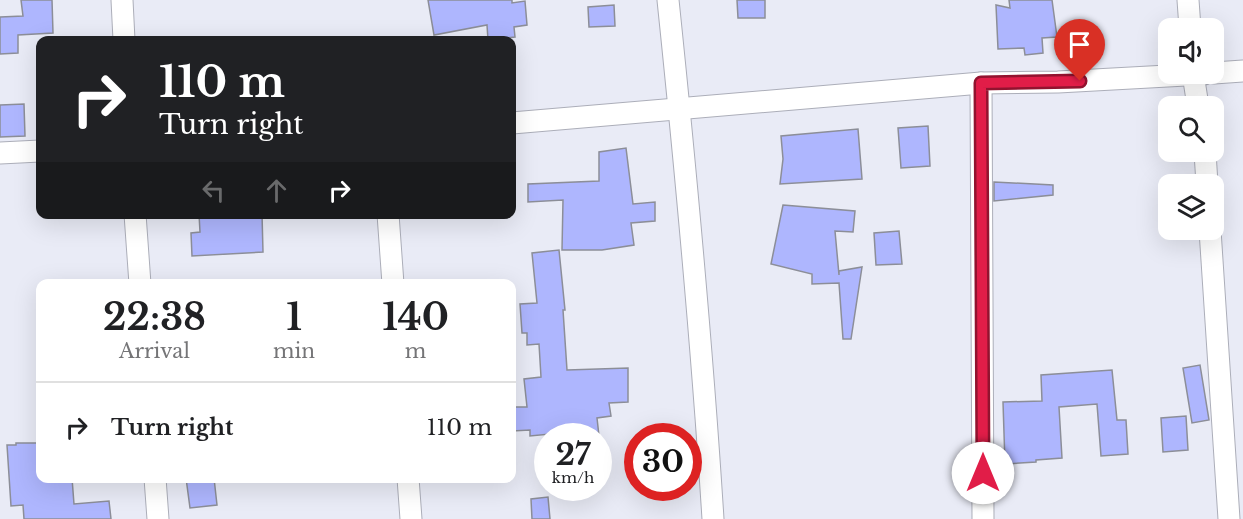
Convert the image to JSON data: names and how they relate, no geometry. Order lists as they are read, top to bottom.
{
  "page": {
    "turn": ["110 m", "Turn right"],
    "eta": [
      "22:38",
      "Arrival",
      "1",
      "min",
      "140",
      "m"
    ],
    "list": [
      {
        "name": "Turn right",
        "value": "110 m"
      }
    ],
    "speed": "27 km/h",
    "limit": "30"
  }
}
